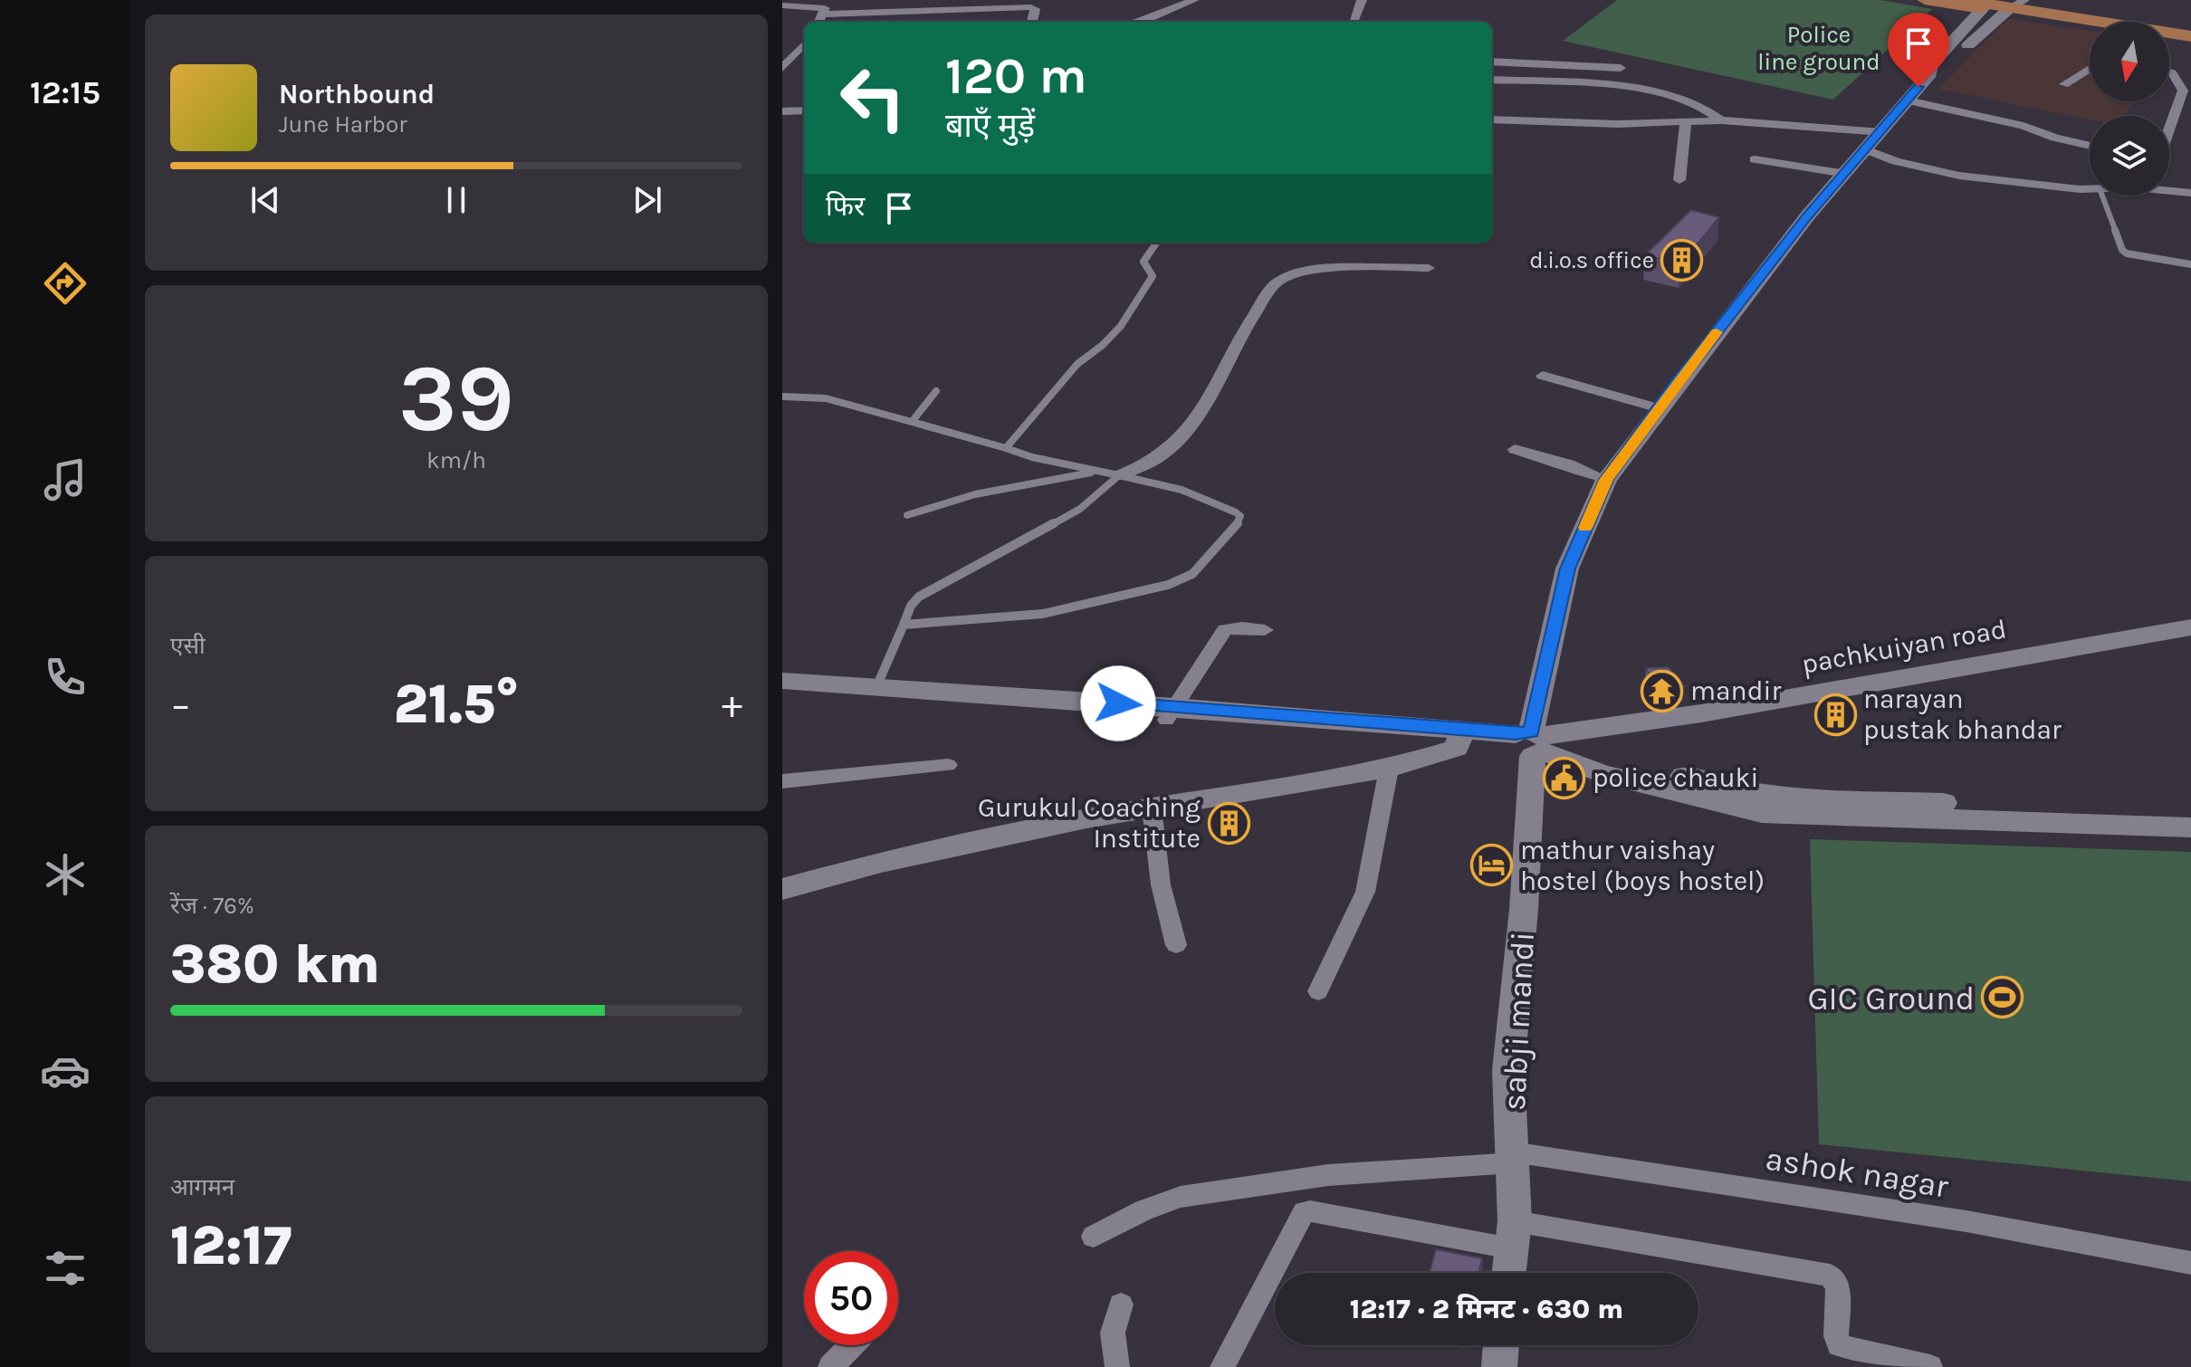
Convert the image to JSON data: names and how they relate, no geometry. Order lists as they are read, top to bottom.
{
  "streets": {
    "main road": ["pachkuiyan road", "sabji mandi"],
    "street": ["ashok nagar"]
  },
  "crossings": [
    ["pachkuiyan road", "sabji mandi"],
    ["sabji mandi", "ashok nagar"]
  ],
  "parks": ["Police line ground"],
  "places": {
    "building": ["d.i.o.s office", "narayan pustak bhandar", "Gurukul Coaching Institute"],
    "temple": ["mandir"],
    "public building": ["police chauki"],
    "hotel": ["mathur vaishay hostel (boys hostel)"],
    "sports": ["GIC Ground"]
  },
  "north": "bottom",
  "page": {
    "tabs": "12:15",
    "turn": ["120 m", "बाएँ मुड़ें"],
    "song": ["Northbound", "June Harbor"],
    "then": "फिर",
    "tile": [
      ["39", "km/h"],
      "एसी",
      ["रेंज · 76%", "380 km"],
      ["आगमन", "12:17"]
    ],
    "heat": ["−", "21.5°", "+"],
    "limit": "50",
    "trip": "12:17 · 2 मिनट · 630 m"
  }
}
